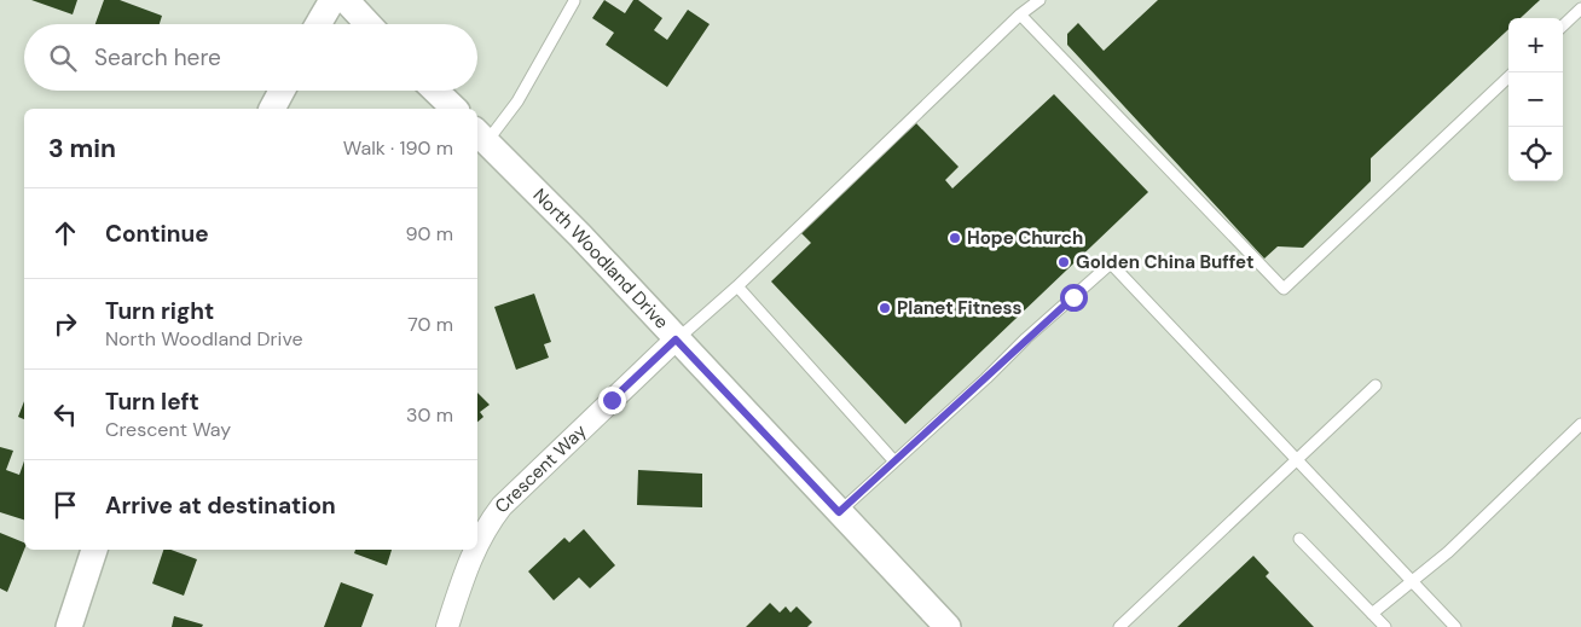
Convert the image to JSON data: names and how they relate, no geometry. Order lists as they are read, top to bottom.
{
  "streets": {
    "street": ["North Woodland Drive", "Crescent Way"]
  },
  "crossings": [
    ["North Woodland Drive", "Crescent Way"]
  ],
  "places": ["Hope Church", "Golden China Buffet", "Planet Fitness"],
  "page": {
    "map_buttons": ["+", "−"],
    "search": "Search here",
    "heading": ["3 min", "Walk · 190 m"],
    "list": [
      ["Continue", "90 m"],
      ["Turn right", "North Woodland Drive", "70 m"],
      ["Turn left", "Crescent Way", "30 m"],
      "Arrive at destination"
    ]
  }
}
